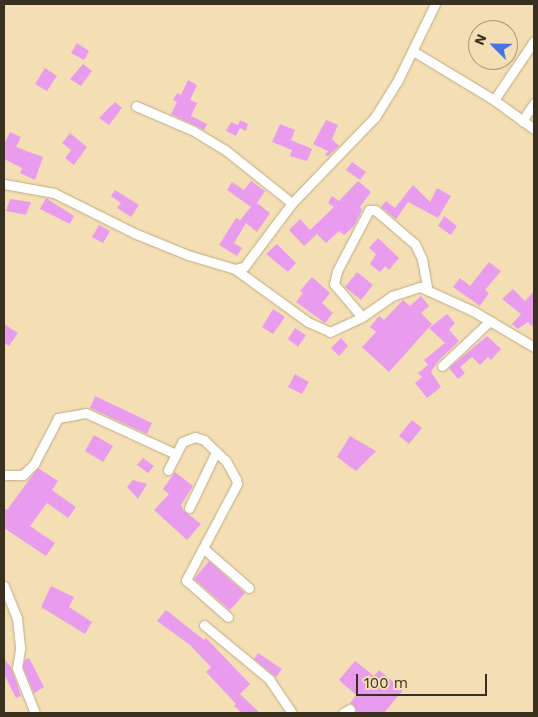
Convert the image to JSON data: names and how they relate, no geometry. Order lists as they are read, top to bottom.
{
  "scale_bar": "100 m",
  "north": "top left"
}
